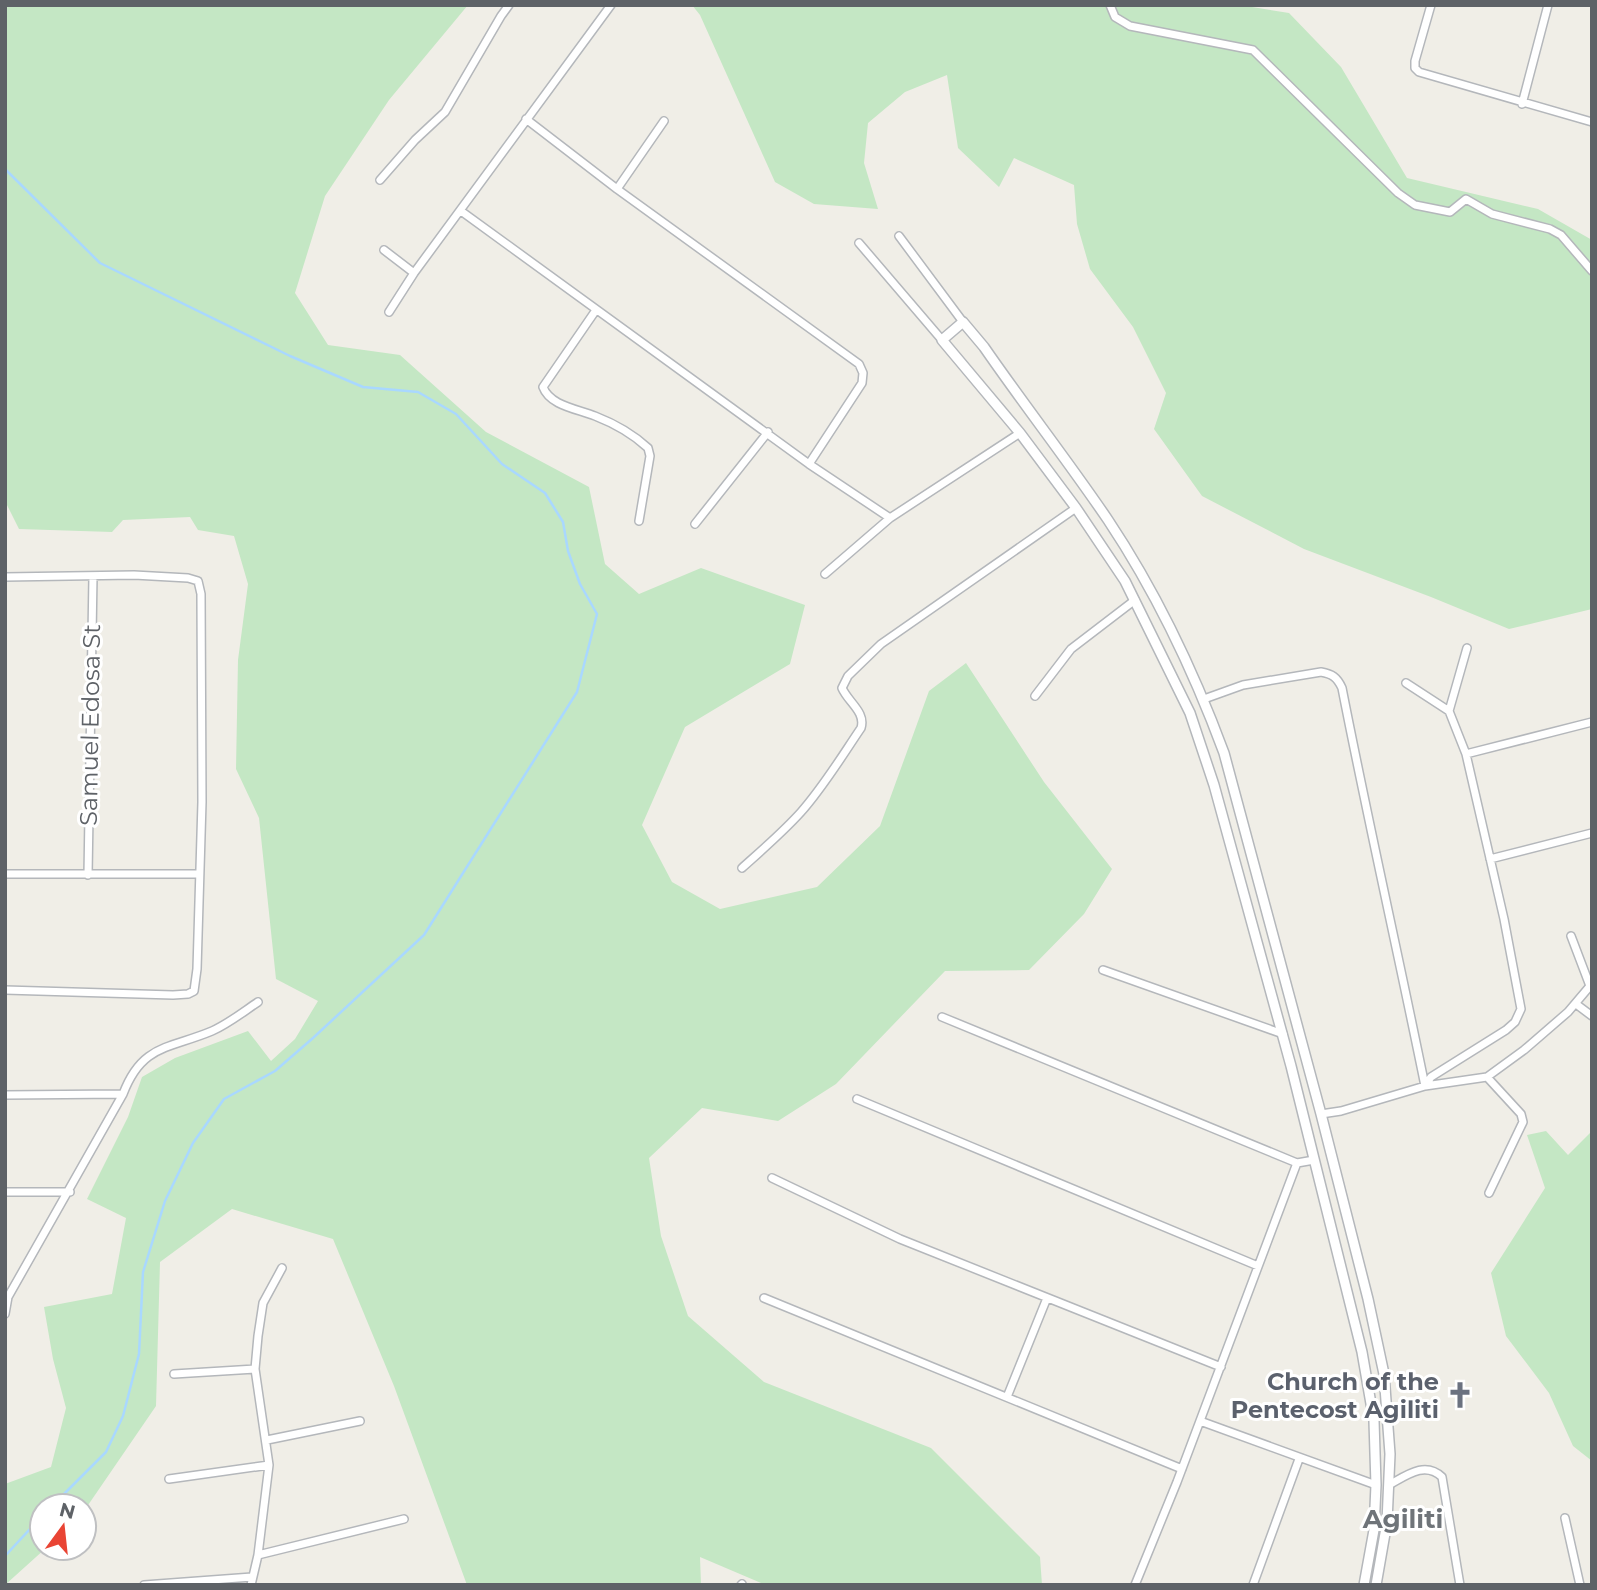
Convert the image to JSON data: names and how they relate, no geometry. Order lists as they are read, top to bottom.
{
  "streets": {
    "street": ["Samuel Edosa St"]
  },
  "districts": ["Agiliti"],
  "places": {
    "church": ["Church of the Pentecost Agiliti"]
  },
  "north": "top"
}
